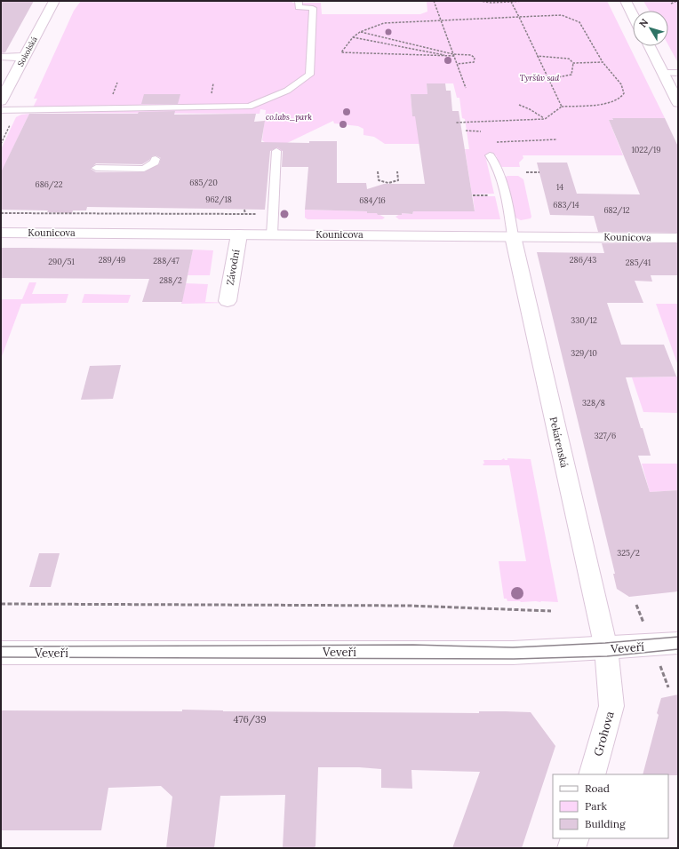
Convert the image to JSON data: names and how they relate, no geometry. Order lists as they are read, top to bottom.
{
  "streets": {
    "street": [
      "Sokolská",
      "Kounicova",
      "Závodní",
      "Pekárenská",
      "Veveří",
      "Grohova"
    ]
  },
  "crossings": [
    ["Kounicova", "Závodní"],
    ["Kounicova", "Pekárenská"],
    ["Pekárenská", "Veveří"],
    ["Pekárenská", "Grohova"],
    ["Veveří", "Grohova"]
  ],
  "parks": ["Tyršův sad", "co.labs_park"],
  "house_numbers": [
    "1022/19",
    "685/20",
    "686/22",
    "14",
    "962/18",
    "684/16",
    "683/14",
    "682/12",
    "289/49",
    "286/43",
    "288/47",
    "290/51",
    "285/41",
    "288/2",
    "330/12",
    "329/10",
    "328/8",
    "327/6",
    "325/2",
    "476/39"
  ],
  "legend": ["Road", "Park", "Building"],
  "north": "top left"
}
